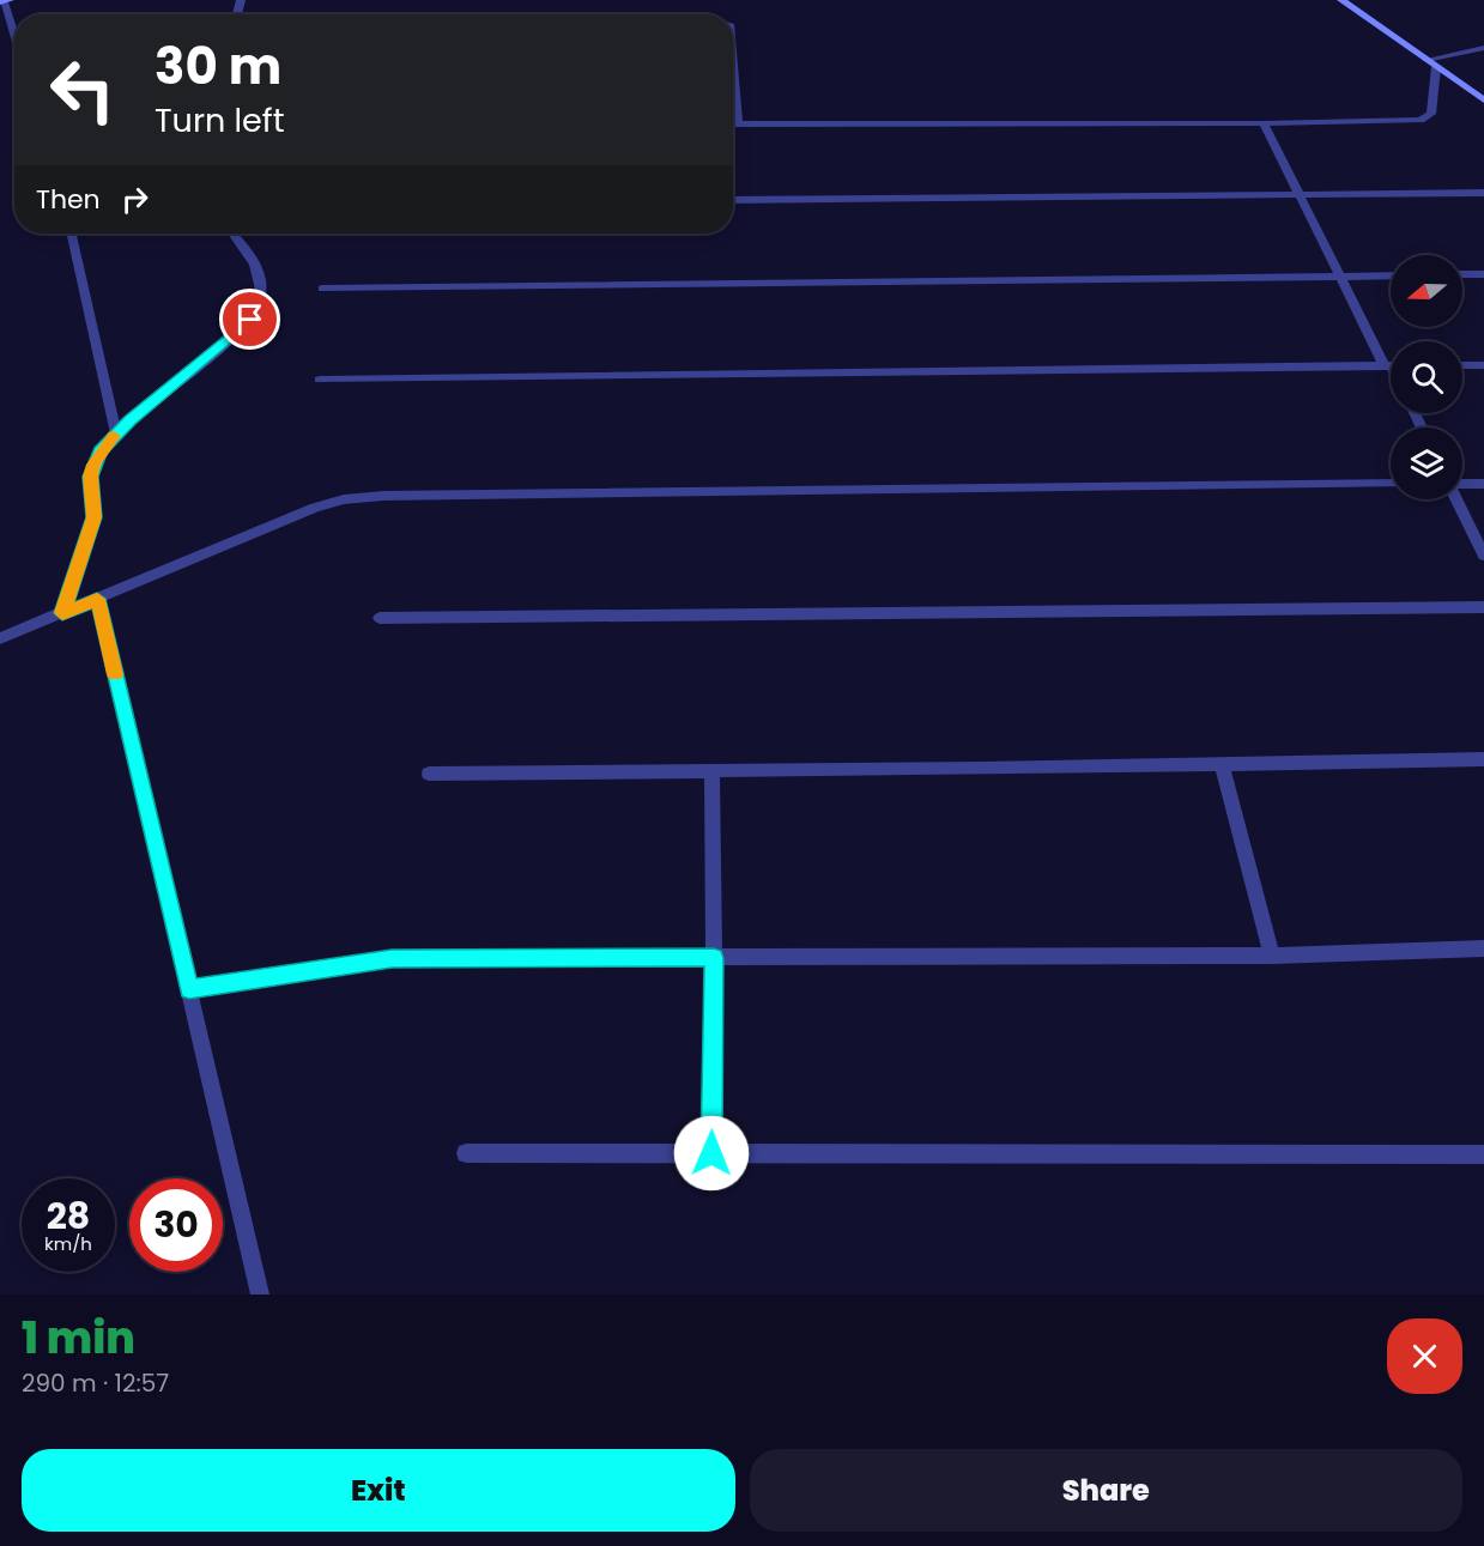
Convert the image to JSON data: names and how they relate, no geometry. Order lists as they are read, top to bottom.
{
  "north": "left",
  "page": {
    "turn": ["30 m", "Turn left"],
    "then": "Then",
    "speed": "28 km/h",
    "limit": "30",
    "heading": ["1 min", "290 m · 12:57"],
    "buttons": ["Exit", "Share"]
  }
}
